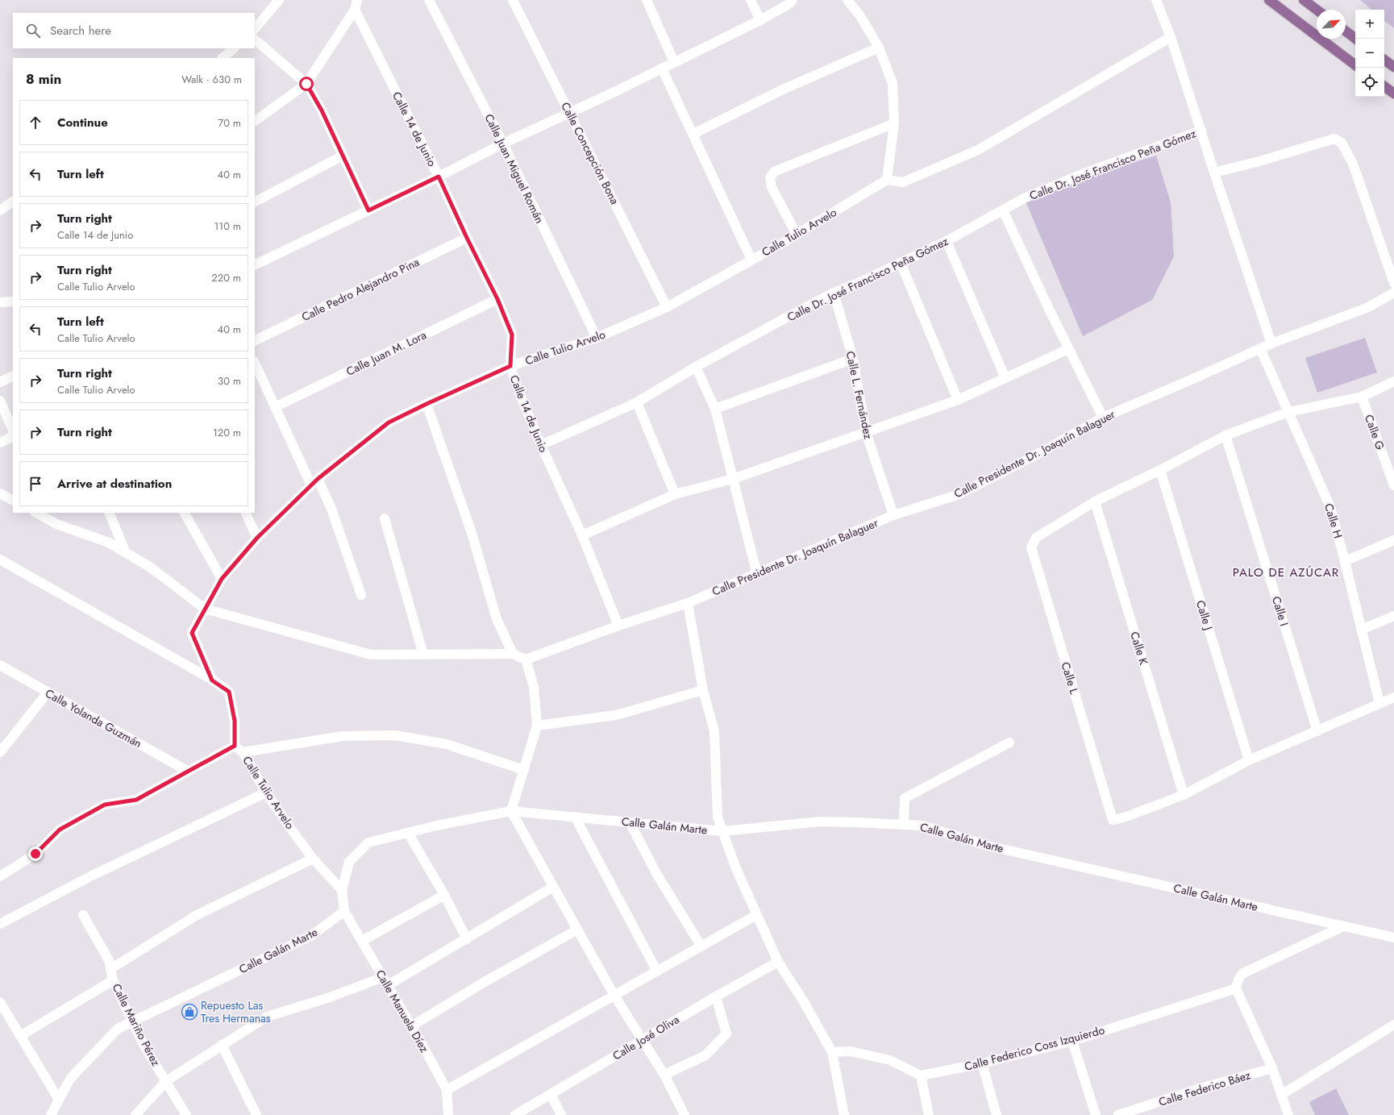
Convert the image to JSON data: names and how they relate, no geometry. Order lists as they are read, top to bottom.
{
  "streets": {
    "street": [
      "Calle 14 de Junio",
      "Calle Concepción Bona",
      "Calle Dr. José Francisco Peña Gómez",
      "Calle Juan Miguel Román",
      "Calle Tulio Arvelo",
      "Calle Pedro Alejandro Pina",
      "Calle Juan M. Lora",
      "Calle L. Fernández",
      "Calle G",
      "Calle Presidente Dr. Joaquín Balaguer",
      "Calle H",
      "Calle I",
      "Calle J",
      "Calle K",
      "Calle L",
      "Calle Yolanda Guzmán",
      "Calle Galán Marte",
      "Calle Manuela Díez",
      "Calle Mariño Pérez",
      "Calle José Oliva",
      "Calle Federico Coss Izquierdo",
      "Calle Federico Báez"
    ]
  },
  "crossings": [
    ["Calle 14 de Junio", "Calle Dr. José Francisco Peña Gómez"],
    ["Calle 14 de Junio", "Calle Tulio Arvelo"],
    ["Calle 14 de Junio", "Calle Pedro Alejandro Pina"],
    ["Calle 14 de Junio", "Calle Juan M. Lora"],
    ["Calle 14 de Junio", "Calle Presidente Dr. Joaquín Balaguer"],
    ["Calle Concepción Bona", "Calle Tulio Arvelo"],
    ["Calle Dr. José Francisco Peña Gómez", "Calle L. Fernández"],
    ["Calle Juan Miguel Román", "Calle Tulio Arvelo"],
    ["Calle Tulio Arvelo", "Calle Galán Marte"],
    ["Calle L. Fernández", "Calle Presidente Dr. Joaquín Balaguer"],
    ["Calle Presidente Dr. Joaquín Balaguer", "Calle H"],
    ["Calle K", "Calle L"],
    ["Calle Galán Marte", "Calle Manuela Díez"],
    ["Calle Galán Marte", "Calle Mariño Pérez"]
  ],
  "districts": ["PALO DE AZÚCAR"],
  "places": {
    "shop": ["Repuesto Las Tres Hermanas"]
  },
  "north": "top right",
  "page": {
    "map_buttons": ["+", "−"],
    "search": "Search here",
    "heading": ["8 min", "Walk · 630 m"],
    "list": [
      ["Continue", "70 m"],
      ["Turn left", "40 m"],
      ["Turn right", "Calle 14 de Junio", "110 m"],
      ["Turn right", "Calle Tulio Arvelo", "220 m"],
      ["Turn left", "Calle Tulio Arvelo", "40 m"],
      ["Turn right", "Calle Tulio Arvelo", "30 m"],
      ["Turn right", "120 m"],
      "Arrive at destination"
    ]
  }
}
